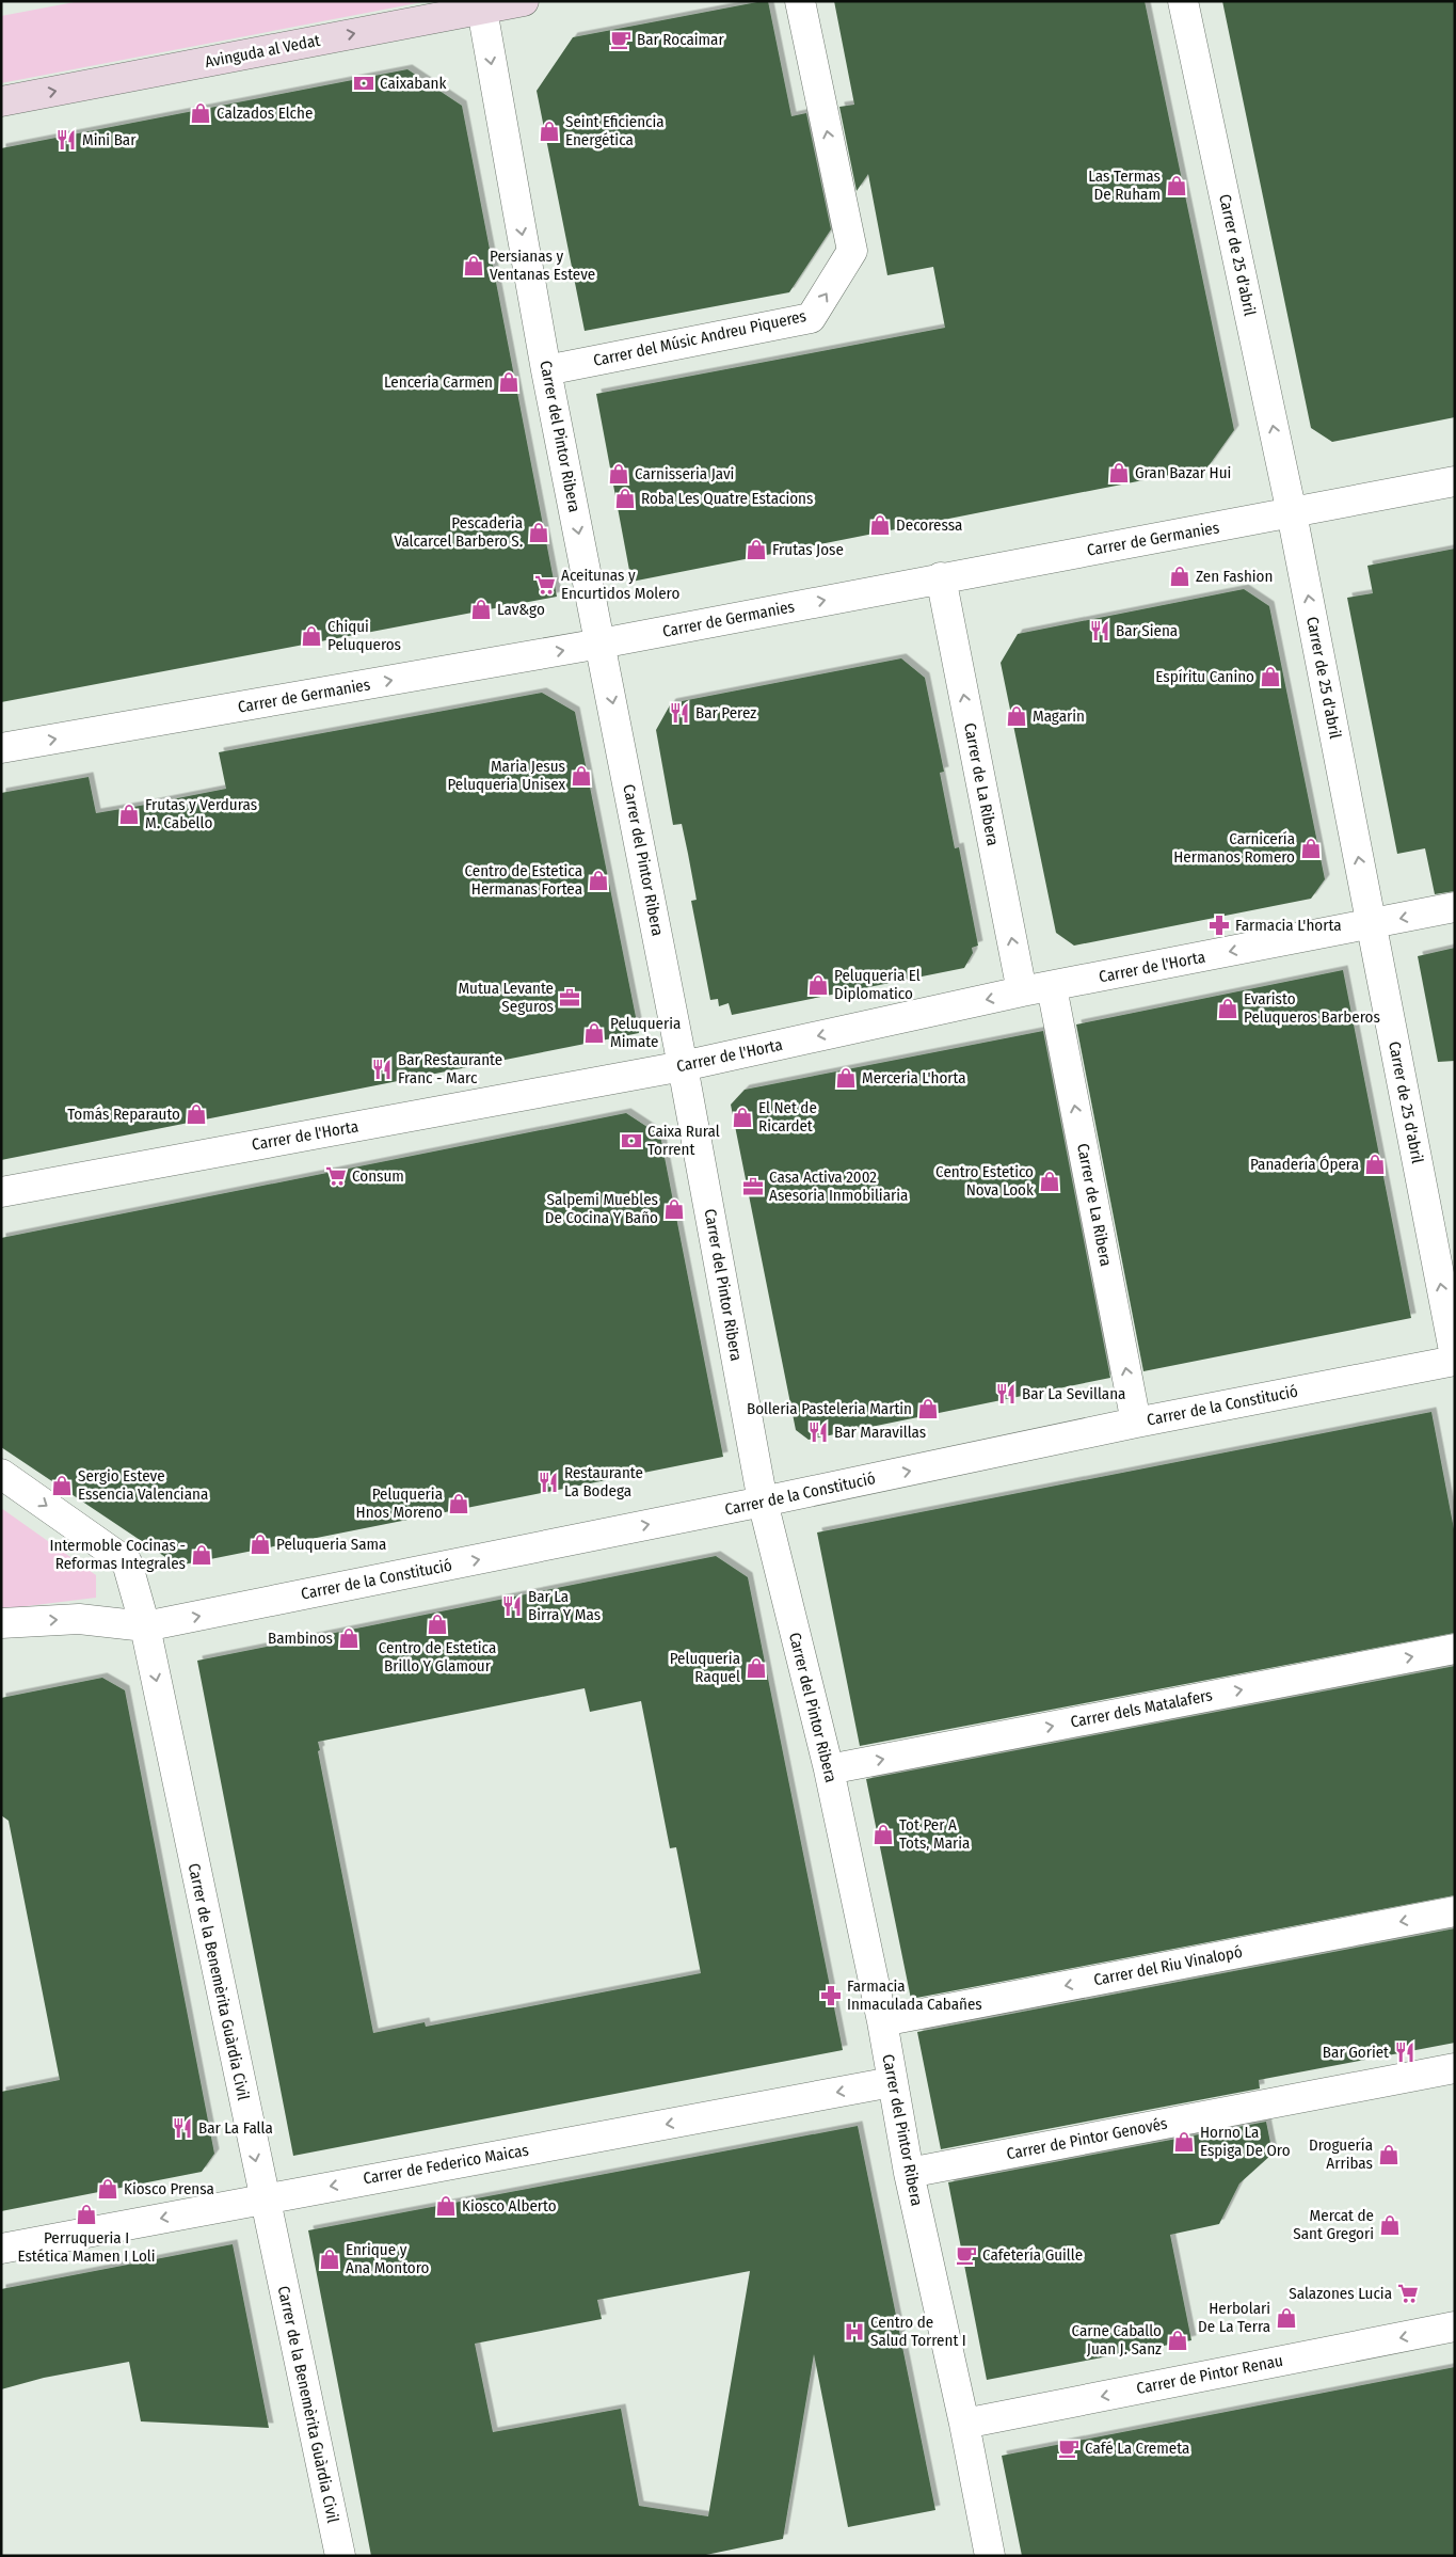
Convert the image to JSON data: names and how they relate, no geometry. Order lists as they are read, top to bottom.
{
  "streets": {
    "street": [
      "Avinguda al Vedat",
      "Carrer de 25 d'abril",
      "Carrer del Músic Andreu Piqueres",
      "Carrer del Pintor Ribera",
      "Carrer de Germanies",
      "Carrer de La Ribera",
      "Carrer de l'Horta",
      "Carrer de la Constitució",
      "Carrer dels Matalafers",
      "Carrer del Riu Vinalopó",
      "Carrer de la Benemèrita Guàrdia Civil",
      "Carrer de Pintor Genovés",
      "Carrer de Federico Maicas",
      "Carrer de Pintor Renau"
    ]
  },
  "crossings": [
    ["Avinguda al Vedat", "Carrer del Pintor Ribera"],
    ["Carrer de 25 d'abril", "Carrer de Germanies"],
    ["Carrer de 25 d'abril", "Carrer de l'Horta"],
    ["Carrer de 25 d'abril", "Carrer de la Constitució"],
    ["Carrer del Músic Andreu Piqueres", "Carrer del Pintor Ribera"],
    ["Carrer del Pintor Ribera", "Carrer de Germanies"],
    ["Carrer del Pintor Ribera", "Carrer de l'Horta"],
    ["Carrer del Pintor Ribera", "Carrer de la Constitució"],
    ["Carrer del Pintor Ribera", "Carrer dels Matalafers"],
    ["Carrer del Pintor Ribera", "Carrer del Riu Vinalopó"],
    ["Carrer del Pintor Ribera", "Carrer de Pintor Genovés"],
    ["Carrer del Pintor Ribera", "Carrer de Federico Maicas"],
    ["Carrer del Pintor Ribera", "Carrer de Pintor Renau"],
    ["Carrer de Germanies", "Carrer de La Ribera"],
    ["Carrer de La Ribera", "Carrer de l'Horta"],
    ["Carrer de La Ribera", "Carrer de la Constitució"],
    ["Carrer de la Constitució", "Carrer de la Benemèrita Guàrdia Civil"],
    ["Carrer de la Benemèrita Guàrdia Civil", "Carrer de Federico Maicas"]
  ],
  "one_way": [
    "Avinguda al Vedat",
    "Carrer de 25 d'abril",
    "Carrer del Pintor Ribera",
    "Carrer de Germanies",
    "Carrer de La Ribera",
    "Carrer de l'Horta",
    "Carrer de la Constitució",
    "Carrer dels Matalafers",
    "Carrer del Riu Vinalopó",
    "Carrer de la Benemèrita Guàrdia Civil",
    "Carrer de Federico Maicas",
    "Carrer de Pintor Renau"
  ],
  "places": {
    "cafe": ["Bar Rocaimar", "Cafetería Guille", "Café La Cremeta"],
    "bank": ["Caixabank", "Caixa Rural Torrent"],
    "shop": [
      "Calzados Elche",
      "Seint Eficiencia Energética",
      "Las Termas De Ruham",
      "Persianas y Ventanas Esteve",
      "Lenceria Carmen",
      "Gran Bazar Hui",
      "Carnisseria Javi",
      "Roba Les Quatre Estacions",
      "Decoressa",
      "Pescaderia Valcarcel Barbero S.",
      "Frutas Jose",
      "Zen Fashion",
      "Lav&go",
      "Chiqui Peluqueros",
      "Espíritu Canino",
      "Magarin",
      "Maria Jesus Peluqueria Unisex",
      "Frutas y Verduras M. Cabello",
      "Carnicería Hermanos Romero",
      "Centro de Estetica Hermanas Fortea",
      "Peluqueria El Diplomatico",
      "Evaristo Peluqueros Barberos",
      "Peluqueria Mimate",
      "Merceria L'horta",
      "Tomás Reparauto",
      "El Net de Ricardet",
      "Panadería Ópera",
      "Centro Estetico Nova Look",
      "Salpemi Muebles De Cocina Y Baño",
      "Bolleria Pasteleria Martin",
      "Sergio Esteve Essencia Valenciana",
      "Peluqueria Hnos Moreno",
      "Peluqueria Sama",
      "Intermoble Cocinas - Reformas Integrales",
      "Centro de Estetica Brillo Y Glamour",
      "Bambinos",
      "Peluqueria Raquel",
      "Tot Per A Tots, Maria",
      "Horno La Espiga De Oro",
      "Droguería Arribas",
      "Kiosco Prensa",
      "Kiosco Alberto",
      "Perruqueria I Estética Mamen I Loli",
      "Mercat de Sant Gregori",
      "Enrique y Ana Montoro",
      "Herbolari De La Terra",
      "Carne Caballo Juan J. Sanz"
    ],
    "restaurant": [
      "Mini Bar",
      "Bar Siena",
      "Bar Perez",
      "Bar Restaurante Franc - Marc",
      "Bar La Sevillana",
      "Bar Maravillas",
      "Restaurante La Bodega",
      "Bar La Birra Y Mas",
      "Bar Goriet",
      "Bar La Falla"
    ],
    "supermarket": ["Aceitunas y Encurtidos Molero", "Consum", "Salazones Lucia"],
    "pharmacy": ["Farmacia L'horta", "Farmacia Inmaculada Cabañes"],
    "office": ["Mutua Levante Seguros", "Casa Activa 2002 Asesoria Inmobiliaria"],
    "hospital": ["Centro de Salud Torrent I"]
  }
}
